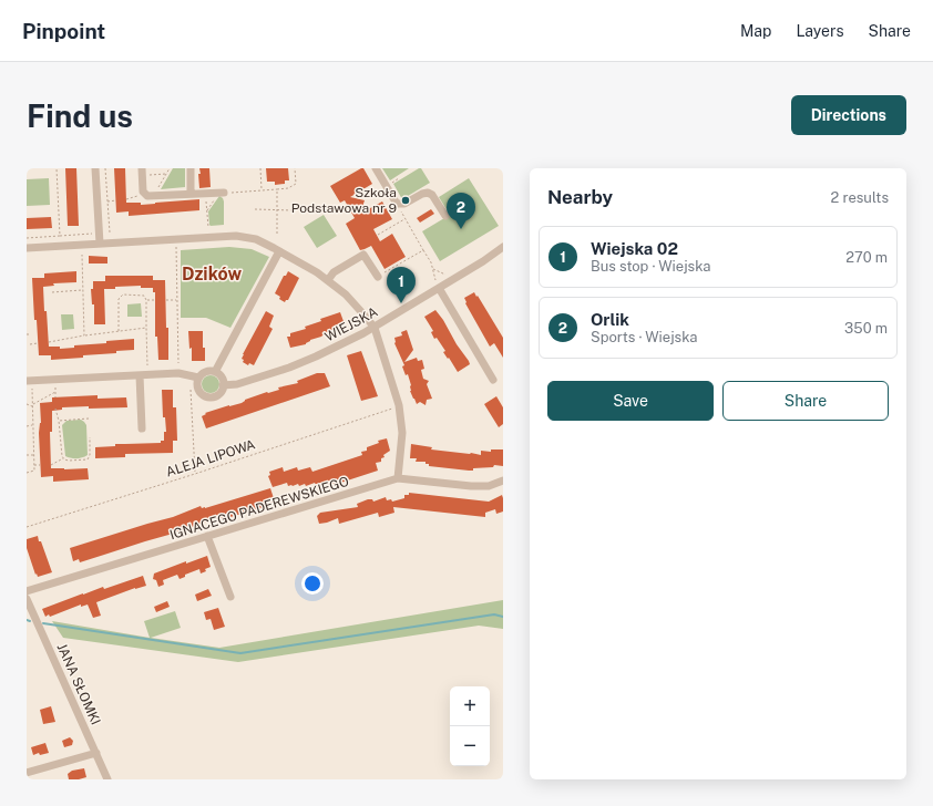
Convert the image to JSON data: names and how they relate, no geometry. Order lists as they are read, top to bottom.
{
  "streets": {
    "street": ["WIEJSKA", "IGNACEGO PADEREWSKIEGO", "JANA SŁOMKI"],
    "path": ["ALEJA LIPOWA"]
  },
  "districts": ["Dzików"],
  "places": ["Szkoła Podstawowa nr 9"],
  "page": {
    "header": "Pinpoint",
    "nav": ["Map", "Layers", "Share"],
    "buttons": [
      "Directions",
      ["Save", "Share"]
    ],
    "title": "Find us",
    "heading": ["Nearby", "2 results"],
    "pins": ["2", "1"],
    "list": [
      {
        "mark": "1",
        "name": "Wiejska 02",
        "note": "Bus stop · Wiejska",
        "value": "270 m"
      },
      {
        "mark": "2",
        "name": "Orlik",
        "note": "Sports · Wiejska",
        "value": "350 m"
      }
    ],
    "map_buttons": ["+", "−"]
  }
}
